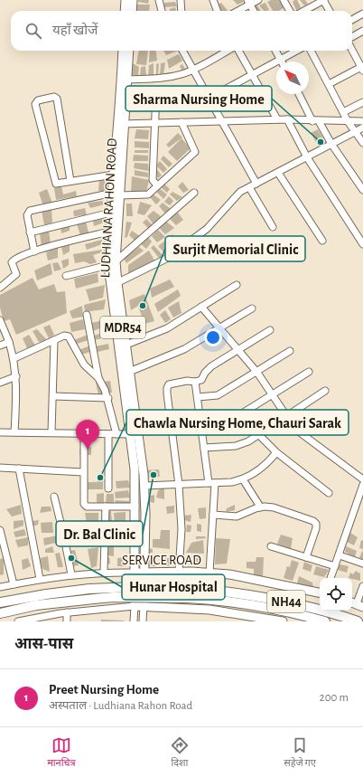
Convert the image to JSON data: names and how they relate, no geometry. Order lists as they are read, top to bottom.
{
  "streets": {
    "highway": ["NH44"],
    "main road": ["LUDHIANA RAHON ROAD", "MDR54", "SERVICE ROAD"]
  },
  "crossings": [
    ["LUDHIANA RAHON ROAD", "SERVICE ROAD"]
  ],
  "places": [
    "Sharma Nursing Home",
    "Surjit Memorial Clinic",
    "Dr. Bal Clinic",
    "Chawla Nursing Home, Chauri Sarak",
    "Hunar Hospital"
  ],
  "north": "top left",
  "page": {
    "search": "यहाँ खोजें",
    "pins": "1",
    "heading": "आस-पास",
    "list": [
      {
        "mark": "1",
        "name": "Preet Nursing Home",
        "note": "अस्पताल · Ludhiana Rahon Road",
        "value": "200 m"
      }
    ],
    "nav": ["मानचित्र", "दिशा", "सहेजे गए"]
  }
}
